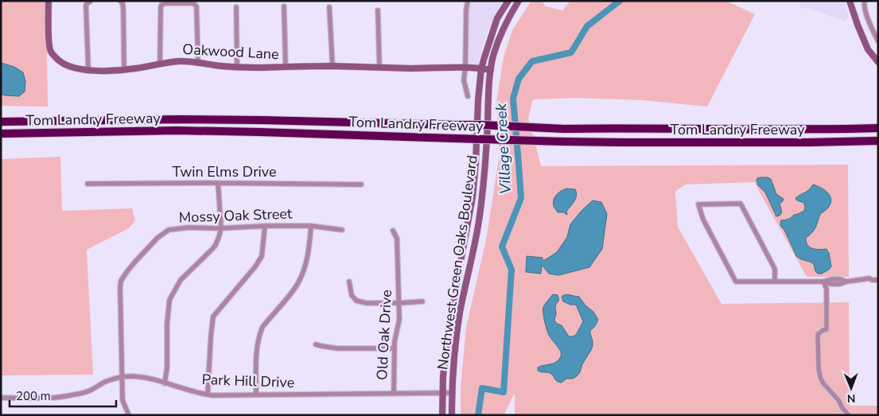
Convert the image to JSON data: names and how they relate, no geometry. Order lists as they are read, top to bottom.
{
  "streets": {
    "highway": ["Tom Landry Freeway"],
    "main road": ["Oakwood Lane", "Northwest Green Oaks Boulevard"],
    "street": [
      "Twin Elms Drive",
      "Mossy Oak Street",
      "Old Oak Drive",
      "Park Hill Drive"
    ]
  },
  "crossings": [
    ["Oakwood Lane", "Northwest Green Oaks Boulevard"],
    ["Mossy Oak Street", "Park Hill Drive"],
    ["Northwest Green Oaks Boulevard", "Park Hill Drive"],
    ["Old Oak Drive", "Park Hill Drive"]
  ],
  "water": ["Village Creek"],
  "scale_bar": "200 m",
  "north": "bottom"
}
